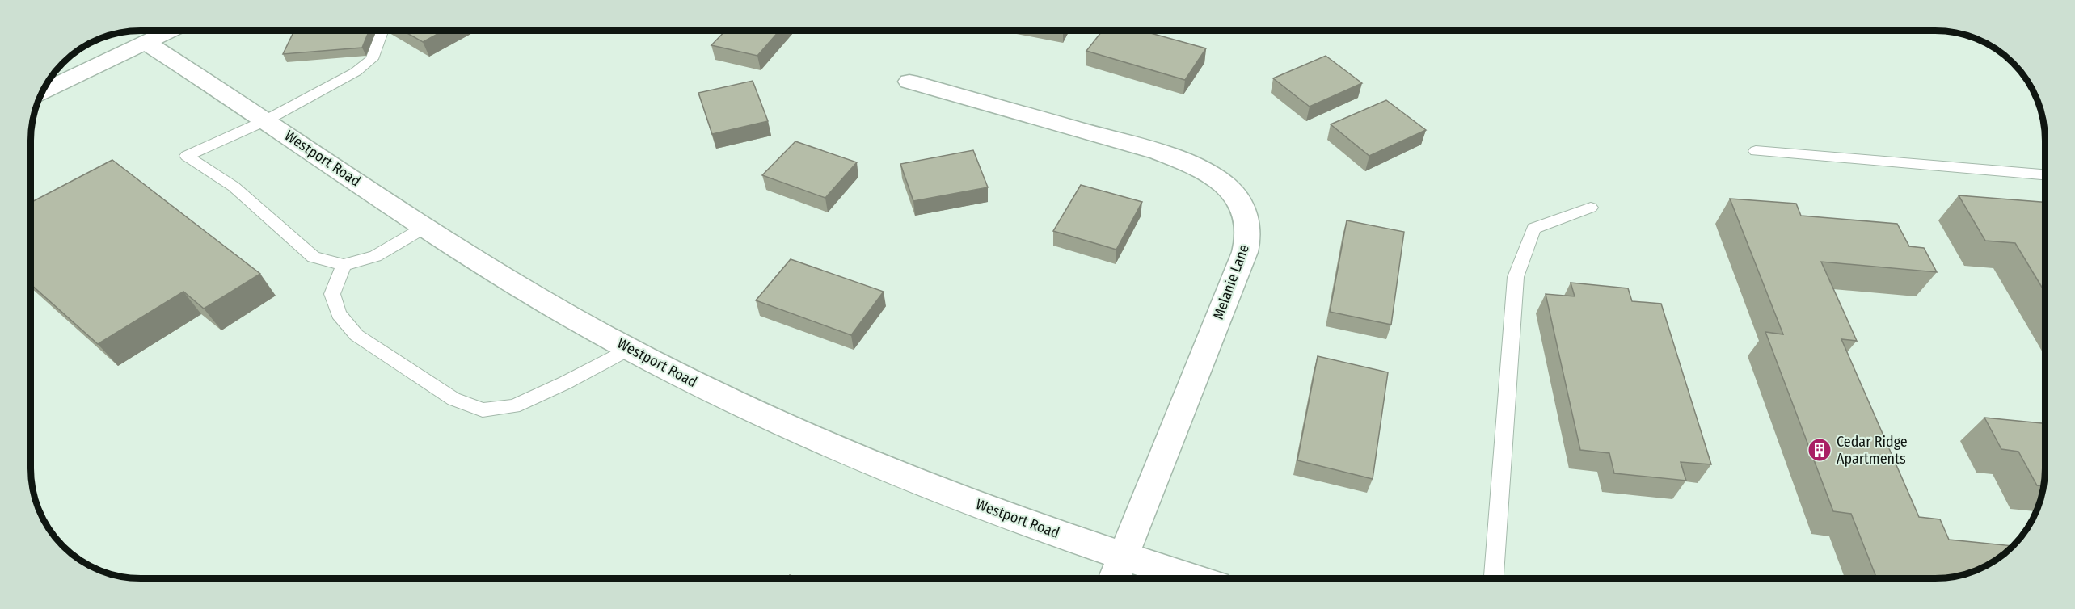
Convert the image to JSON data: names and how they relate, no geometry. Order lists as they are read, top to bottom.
{
  "streets": {
    "street": ["Westport Road", "Melanie Lane"]
  },
  "crossings": [
    ["Westport Road", "Melanie Lane"]
  ],
  "places": {
    "building": ["Cedar Ridge Apartments"]
  }
}
